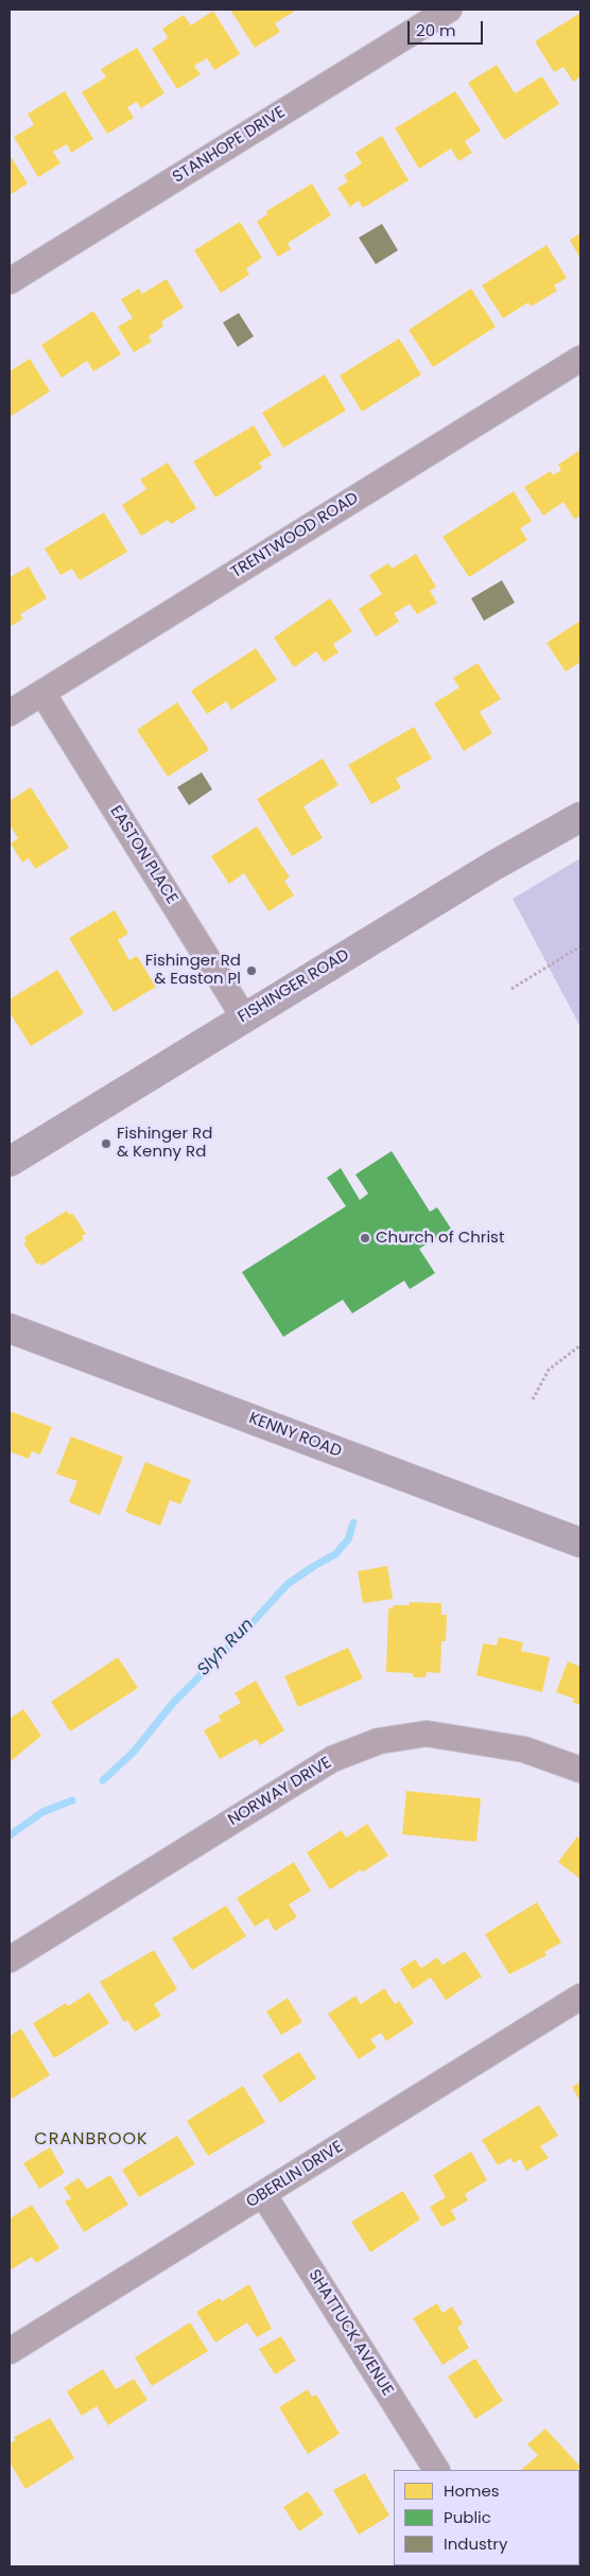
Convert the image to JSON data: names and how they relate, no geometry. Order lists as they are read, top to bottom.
{
  "streets": {
    "main road": ["FISHINGER ROAD", "KENNY ROAD"],
    "street": [
      "STANHOPE DRIVE",
      "TRENTWOOD ROAD",
      "EASTON PLACE",
      "NORWAY DRIVE",
      "OBERLIN DRIVE",
      "SHATTUCK AVENUE"
    ]
  },
  "crossings": [
    ["TRENTWOOD ROAD", "EASTON PLACE"],
    ["EASTON PLACE", "FISHINGER ROAD"],
    ["OBERLIN DRIVE", "SHATTUCK AVENUE"]
  ],
  "districts": ["CRANBROOK"],
  "water": ["Slyh Run"],
  "places": ["Fishinger Rd & Easton Pl", "Fishinger Rd & Kenny Rd", "Church of Christ"],
  "legend": ["Homes", "Public", "Industry"],
  "scale_bar": "20 m"
}
